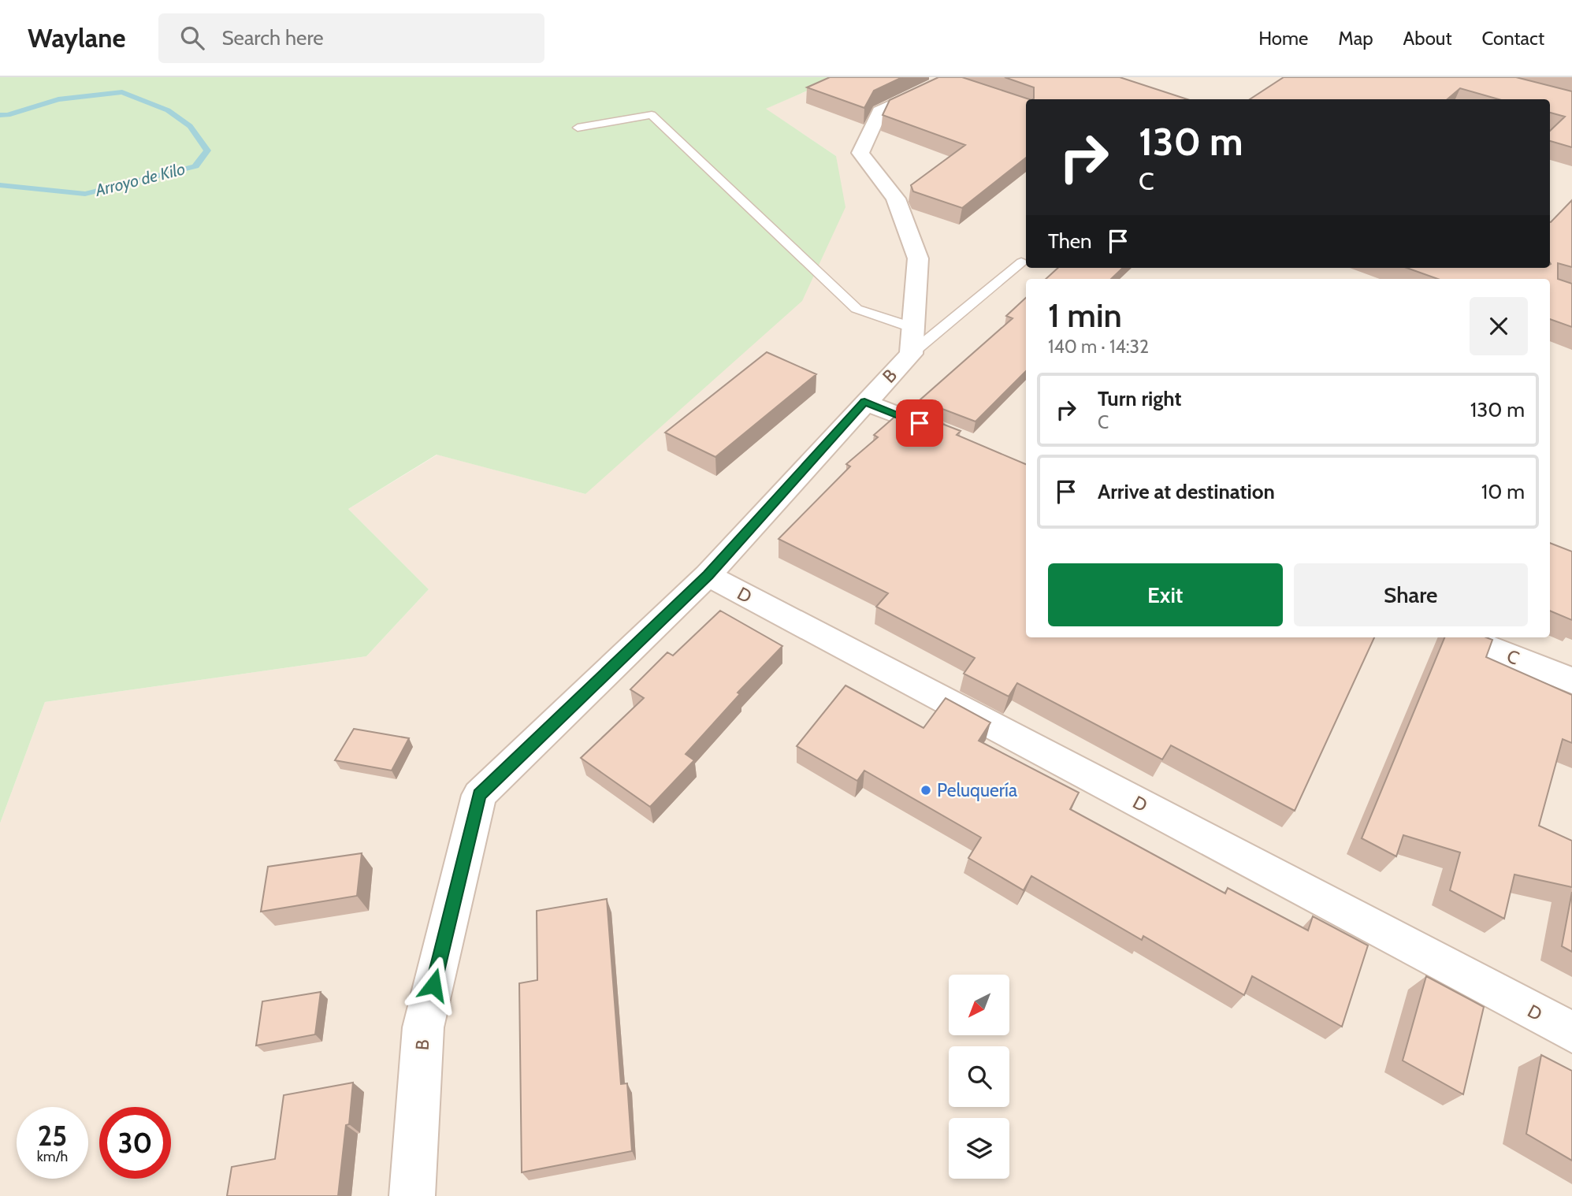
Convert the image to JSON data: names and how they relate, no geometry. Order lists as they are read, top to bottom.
{
  "streets": {
    "street": ["B", "D", "C"]
  },
  "crossings": [
    ["B", "D"]
  ],
  "water": ["Arroyo de Kilo"],
  "places": ["Peluquería"],
  "north": "bottom left",
  "page": {
    "header": "Waylane",
    "search": "Search here",
    "nav": [
      "Home",
      "Map",
      "About",
      "Contact"
    ],
    "turn": ["130 m", "C"],
    "then": "Then",
    "heading": ["1 min", "140 m · 14:32"],
    "list": [
      {
        "name": "Turn right",
        "note": "C",
        "value": "130 m"
      },
      {
        "name": "Arrive at destination",
        "value": "10 m"
      }
    ],
    "buttons": ["Exit", "Share"],
    "speed": "25 km/h",
    "limit": "30"
  }
}
